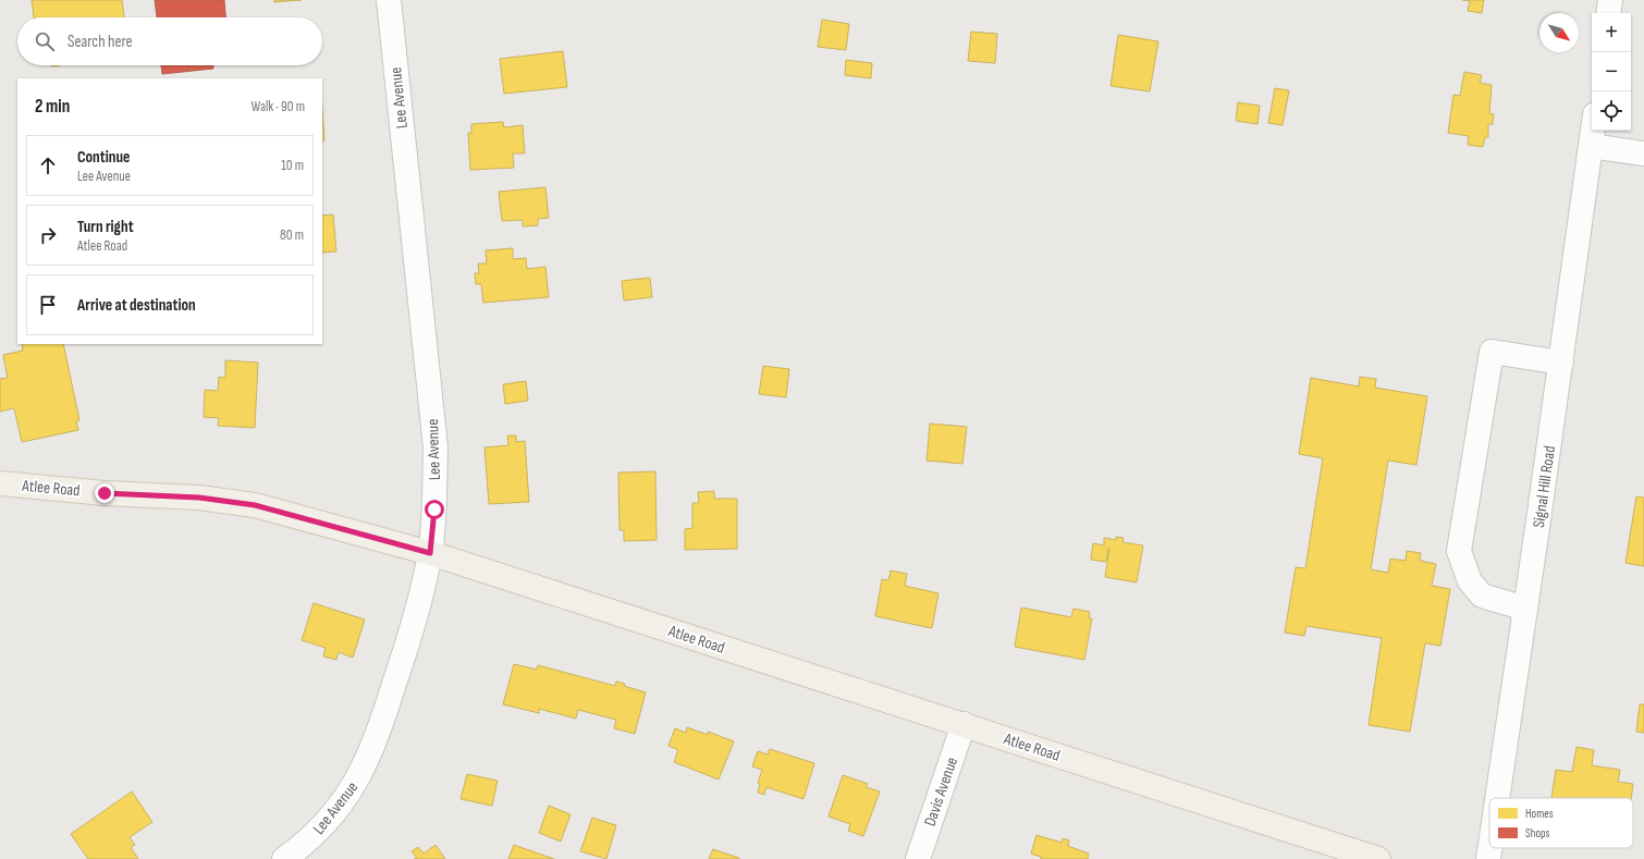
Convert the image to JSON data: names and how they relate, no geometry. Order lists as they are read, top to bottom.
{
  "streets": {
    "main road": ["Atlee Road"],
    "street": ["Lee Avenue", "Signal Hill Road", "Davis Avenue"]
  },
  "crossings": [
    ["Lee Avenue", "Atlee Road"],
    ["Atlee Road", "Davis Avenue"]
  ],
  "legend": ["Homes", "Shops"],
  "north": "bottom right",
  "page": {
    "map_buttons": ["+", "−"],
    "search": "Search here",
    "heading": ["2 min", "Walk · 90 m"],
    "list": [
      ["Continue", "Lee Avenue", "10 m"],
      ["Turn right", "Atlee Road", "80 m"],
      "Arrive at destination"
    ]
  }
}
